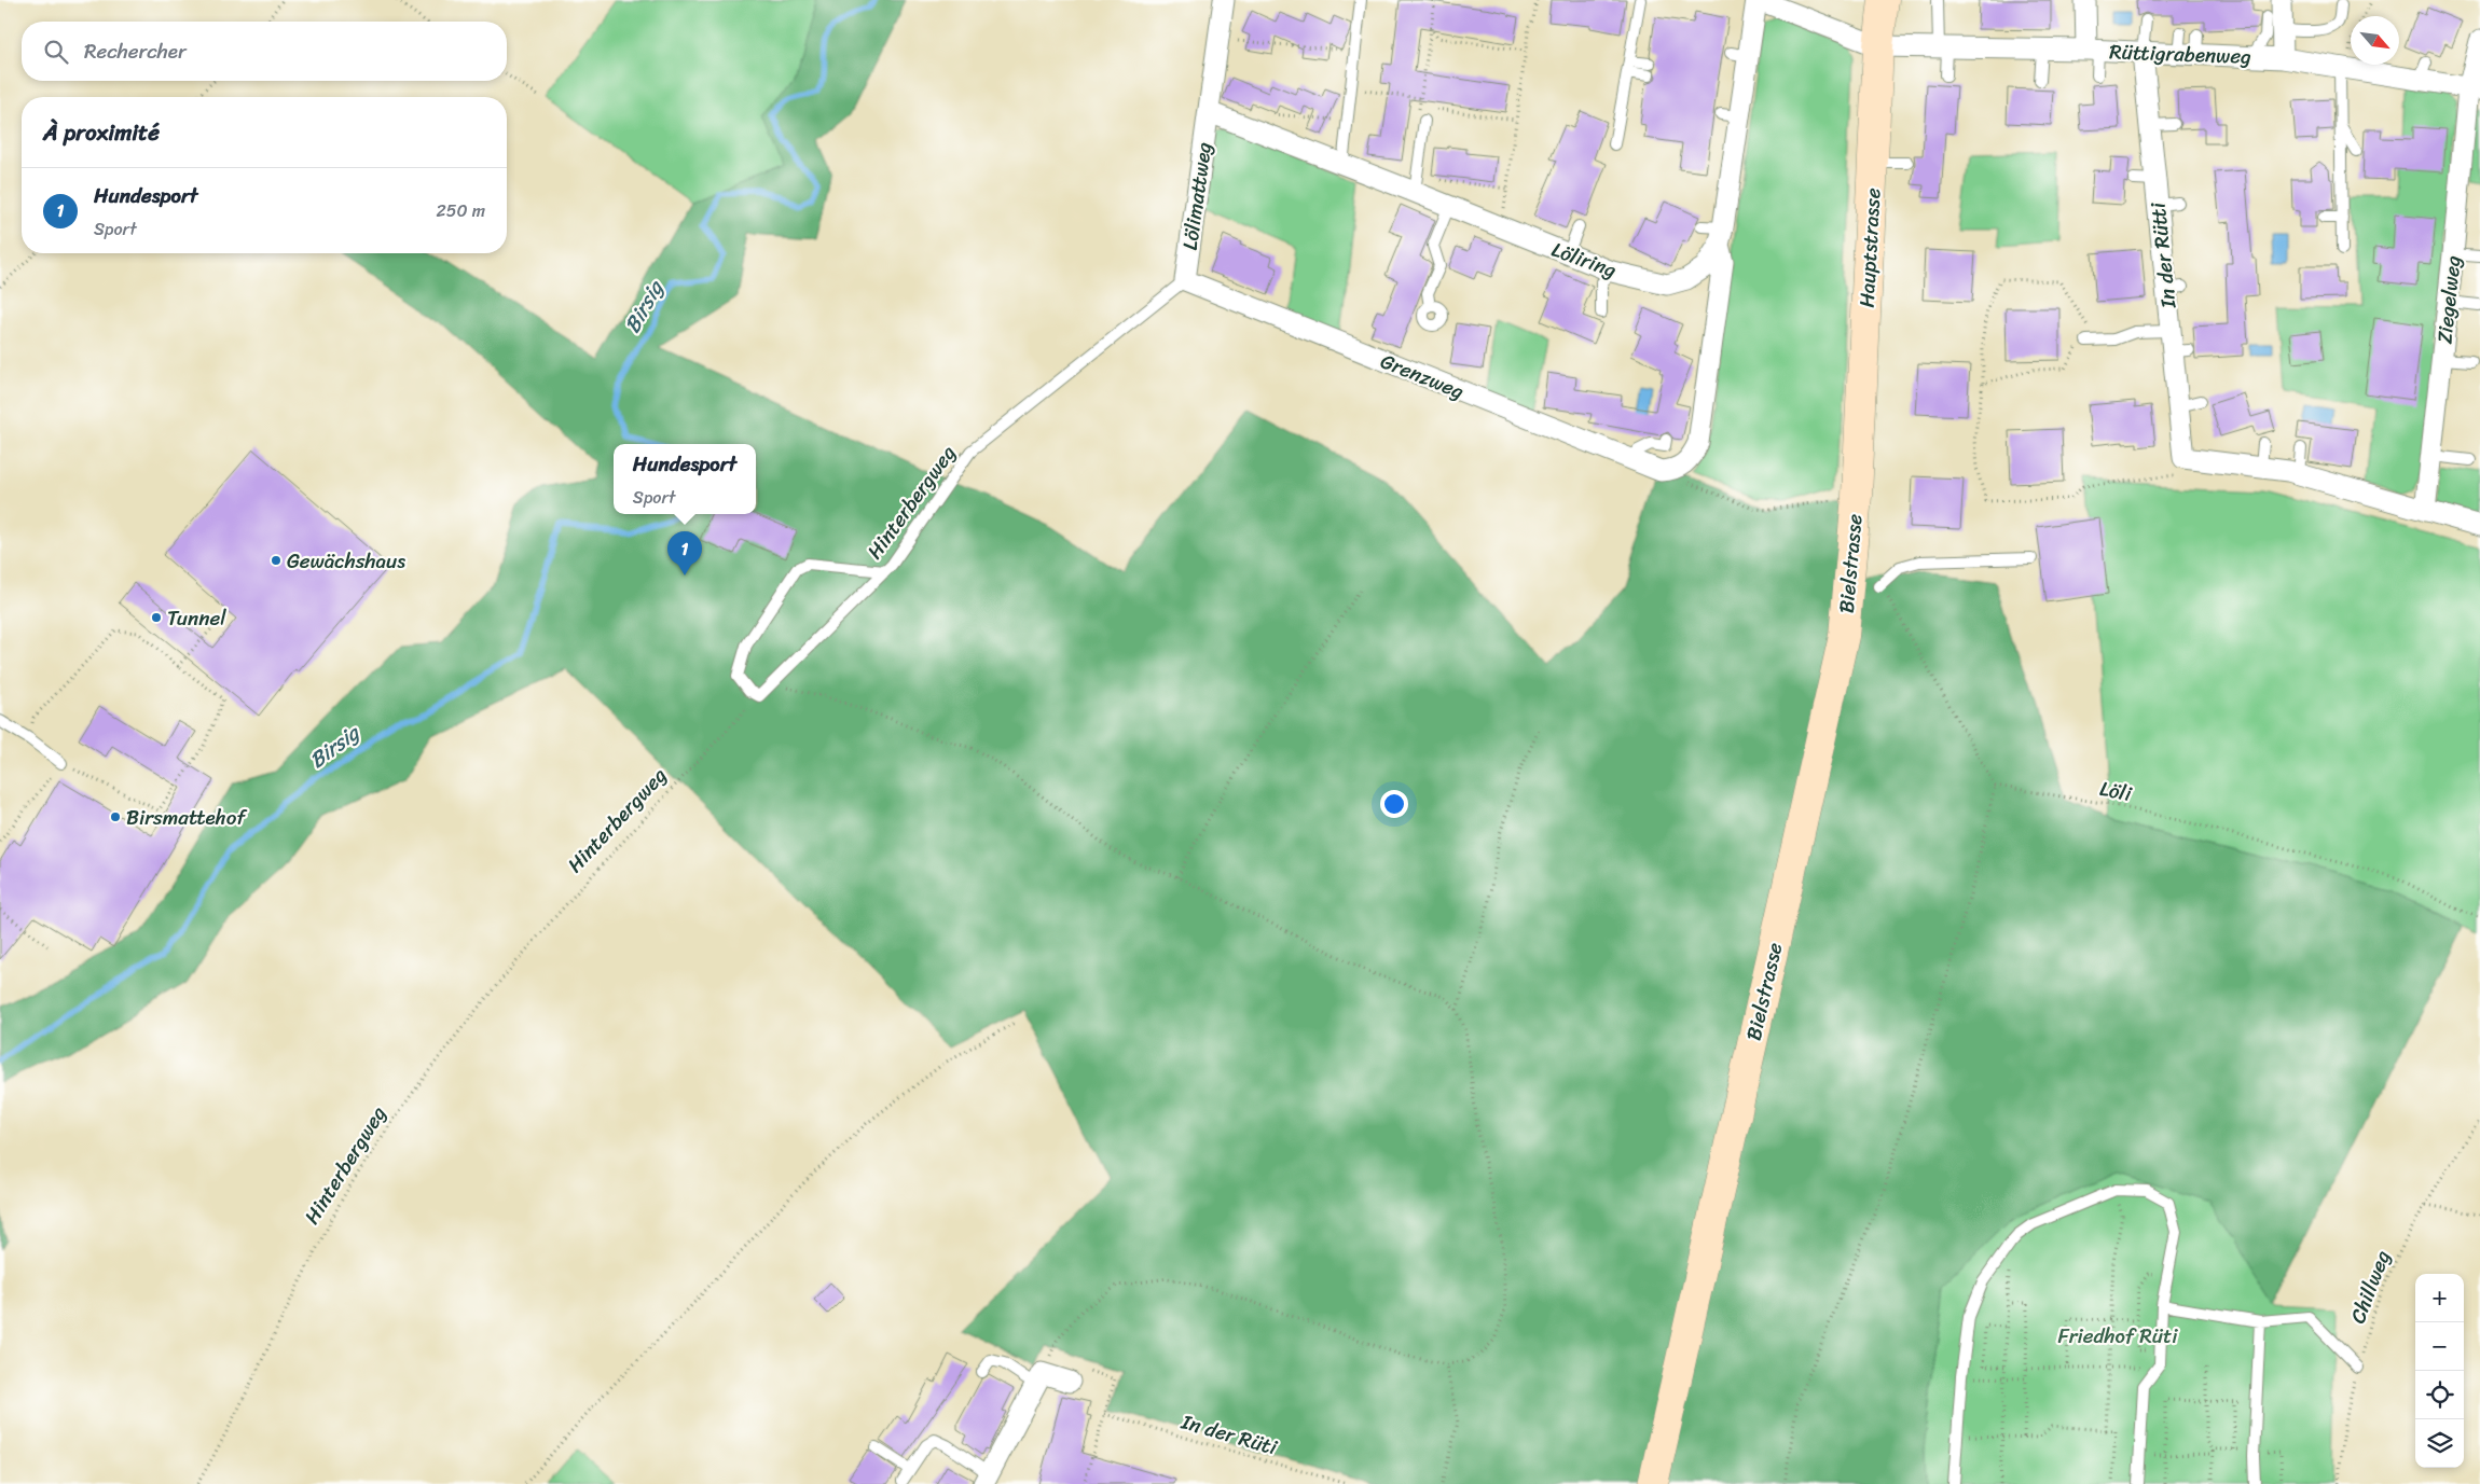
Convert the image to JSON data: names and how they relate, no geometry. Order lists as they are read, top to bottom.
{
  "streets": {
    "main road": ["Hauptstrasse", "Bielstrasse"],
    "street": [
      "Rüttigrabenweg",
      "Lölimattweg",
      "In der Rütti",
      "Löliring",
      "Ziegelweg",
      "Grenzweg"
    ],
    "lane": ["Hinterbergweg"],
    "path": ["Löli", "Chillweg", "In der Rüti"]
  },
  "crossings": [
    ["Rüttigrabenweg", "Hauptstrasse"],
    ["Rüttigrabenweg", "In der Rütti"],
    ["Rüttigrabenweg", "Löliring"],
    ["Rüttigrabenweg", "Ziegelweg"],
    ["Lölimattweg", "Löliring"],
    ["Lölimattweg", "Grenzweg"],
    ["Lölimattweg", "Hinterbergweg"],
    ["Hauptstrasse", "Bielstrasse"],
    ["Grenzweg", "Hinterbergweg"]
  ],
  "water": ["Birsig"],
  "parks": ["Friedhof Rüti"],
  "places": ["Gewächshaus", "Tunnel", "Birsmattehof"],
  "north": "bottom right",
  "page": {
    "search": "Rechercher",
    "heading": "À proximité",
    "list": [
      {
        "mark": "1",
        "name": "Hundesport",
        "note": "Sport",
        "value": "250 m"
      }
    ],
    "popup": ["Hundesport", "Sport"],
    "pins": "1",
    "map_buttons": ["+", "−"]
  }
}
